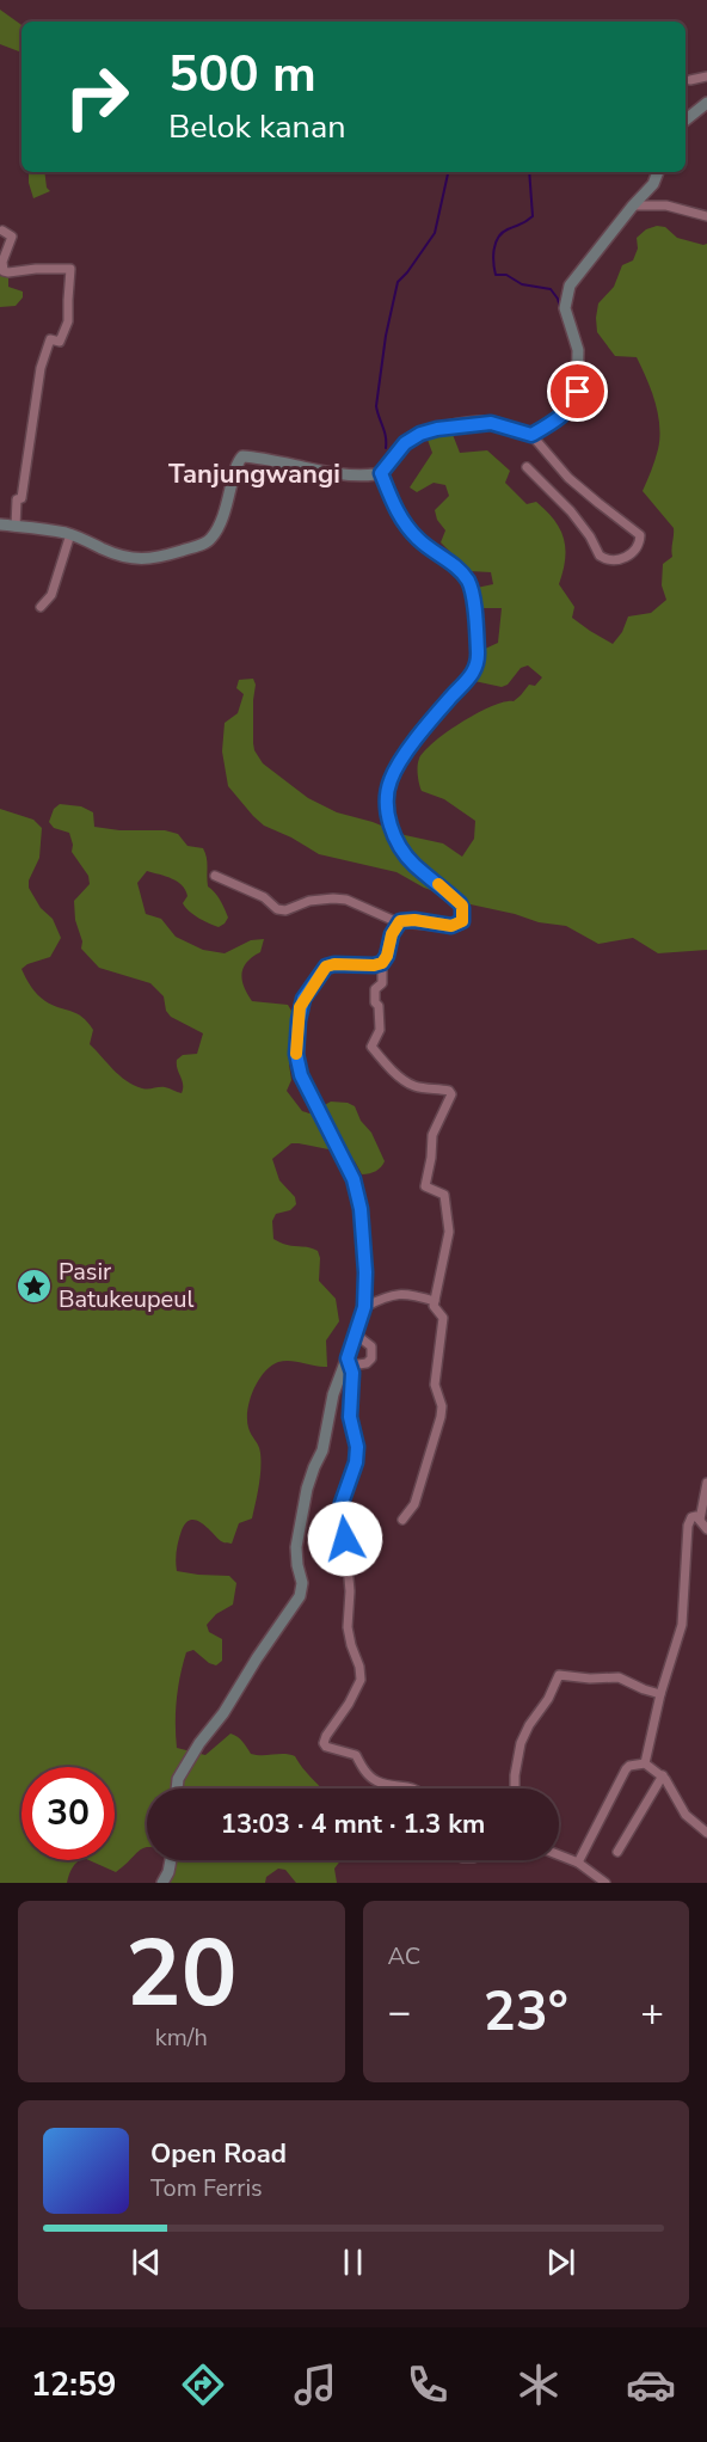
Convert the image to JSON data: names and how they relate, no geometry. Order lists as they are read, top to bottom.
{
  "districts": ["Tanjungwangi"],
  "places": {
    "place": ["Pasir Batukeupeul"]
  },
  "page": {
    "turn": ["500 m", "Belok kanan"],
    "limit": "30",
    "trip": "13:03 · 4 mnt · 1.3 km",
    "tile": [
      ["20", "km/h"],
      "AC"
    ],
    "heat": ["−", "23°", "+"],
    "song": ["Open Road", "Tom Ferris"],
    "tabs": "12:59"
  }
}
